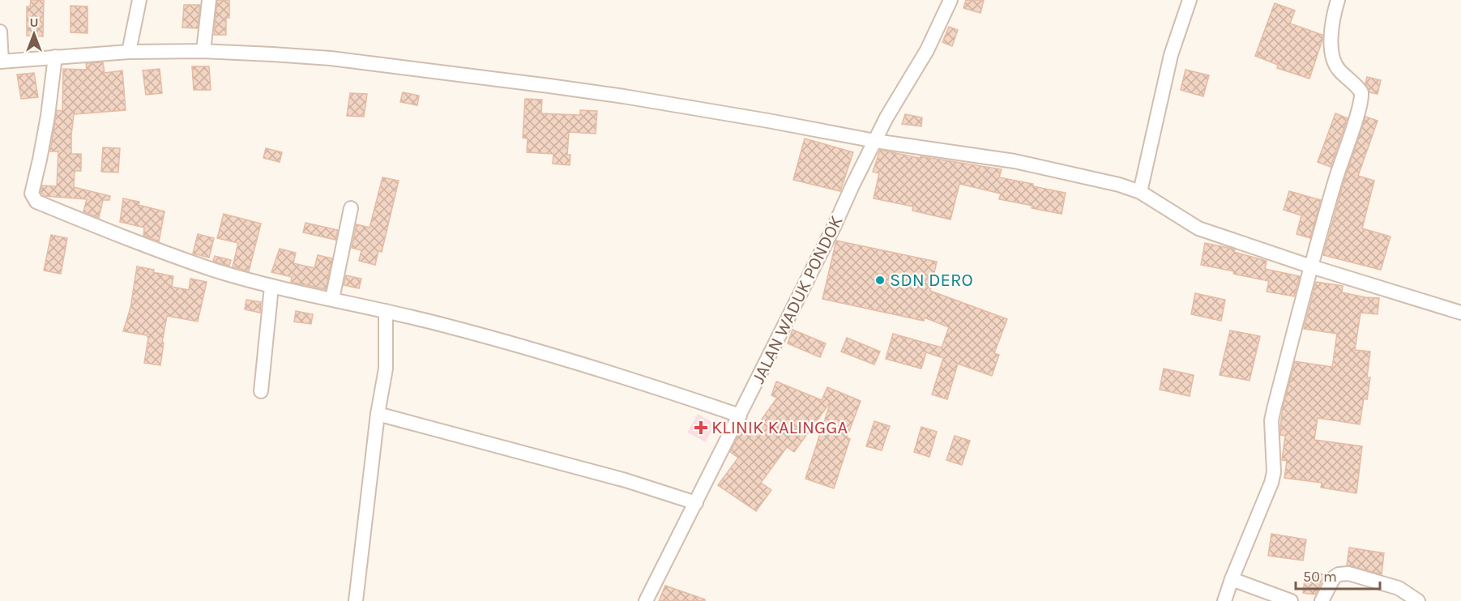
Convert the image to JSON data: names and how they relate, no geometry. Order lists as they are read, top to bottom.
{
  "streets": {
    "street": ["JALAN WADUK PONDOK"]
  },
  "places": {
    "other": ["SDN DERO"],
    "health": ["KLINIK KALINGGA"]
  },
  "scale_bar": "50 m",
  "north": "top"
}
